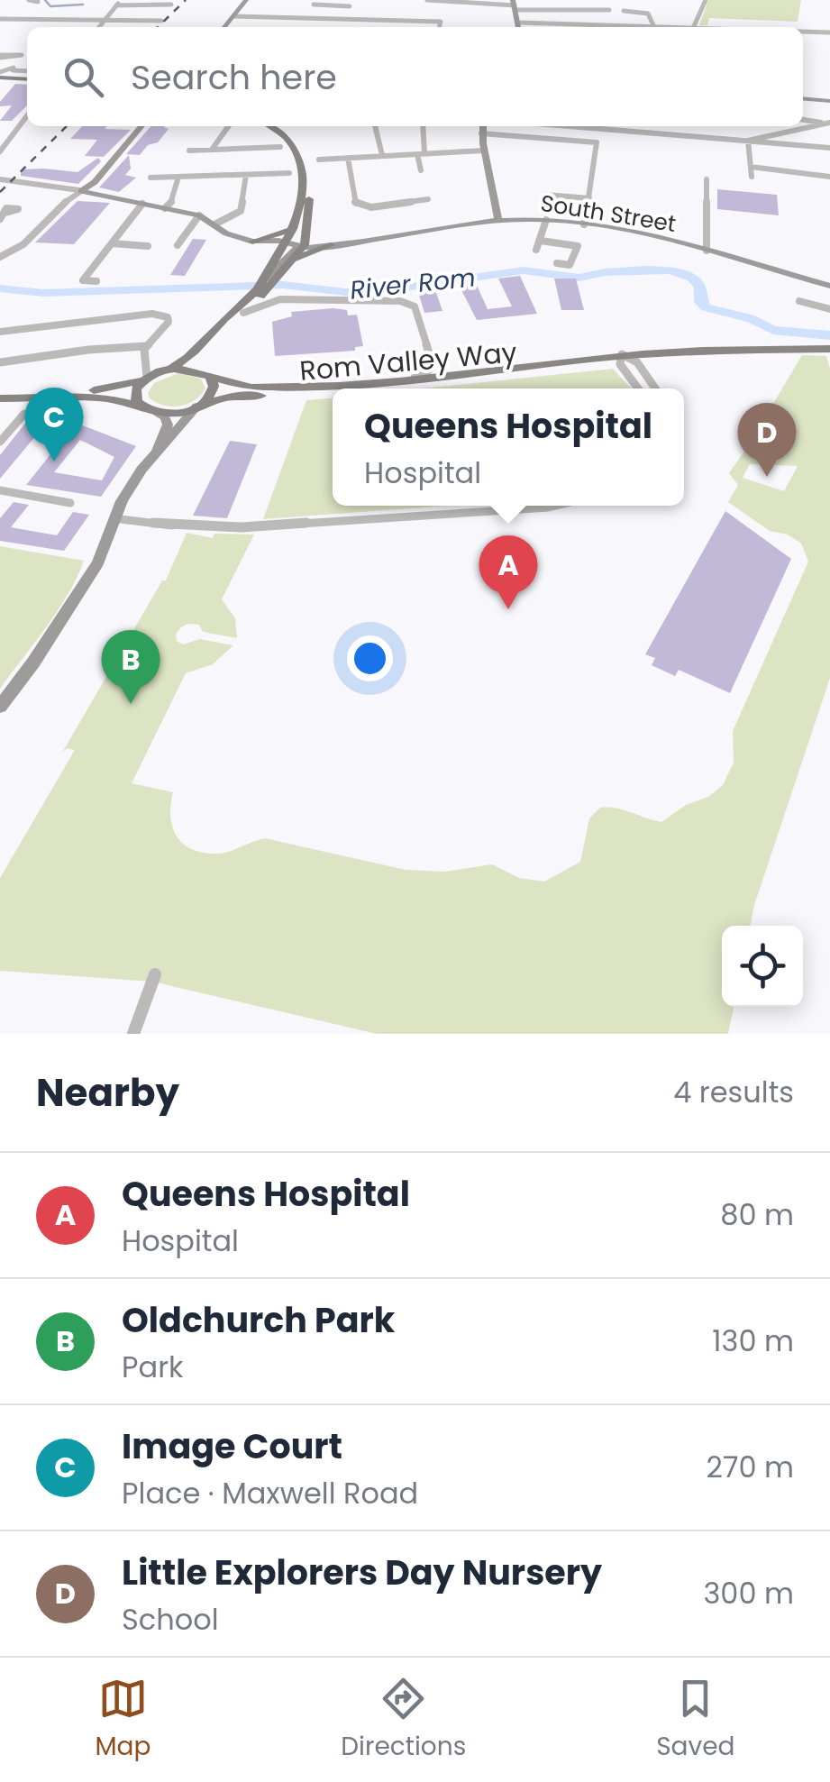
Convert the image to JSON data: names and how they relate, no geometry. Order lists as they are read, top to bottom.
{
  "streets": {
    "main road": ["Rom Valley Way"],
    "street": ["South Street"]
  },
  "water": ["River Rom"],
  "page": {
    "search": "Search here",
    "pins": [
      "C",
      "D",
      "A",
      "B"
    ],
    "popup": ["Queens Hospital", "Hospital"],
    "heading": ["Nearby", "4 results"],
    "list": [
      {
        "mark": "A",
        "name": "Queens Hospital",
        "note": "Hospital",
        "value": "80 m"
      },
      {
        "mark": "B",
        "name": "Oldchurch Park",
        "note": "Park",
        "value": "130 m"
      },
      {
        "mark": "C",
        "name": "Image Court",
        "note": "Place · Maxwell Road",
        "value": "270 m"
      },
      {
        "mark": "D",
        "name": "Little Explorers Day Nursery",
        "note": "School",
        "value": "300 m"
      }
    ],
    "nav": ["Map", "Directions", "Saved"]
  }
}
